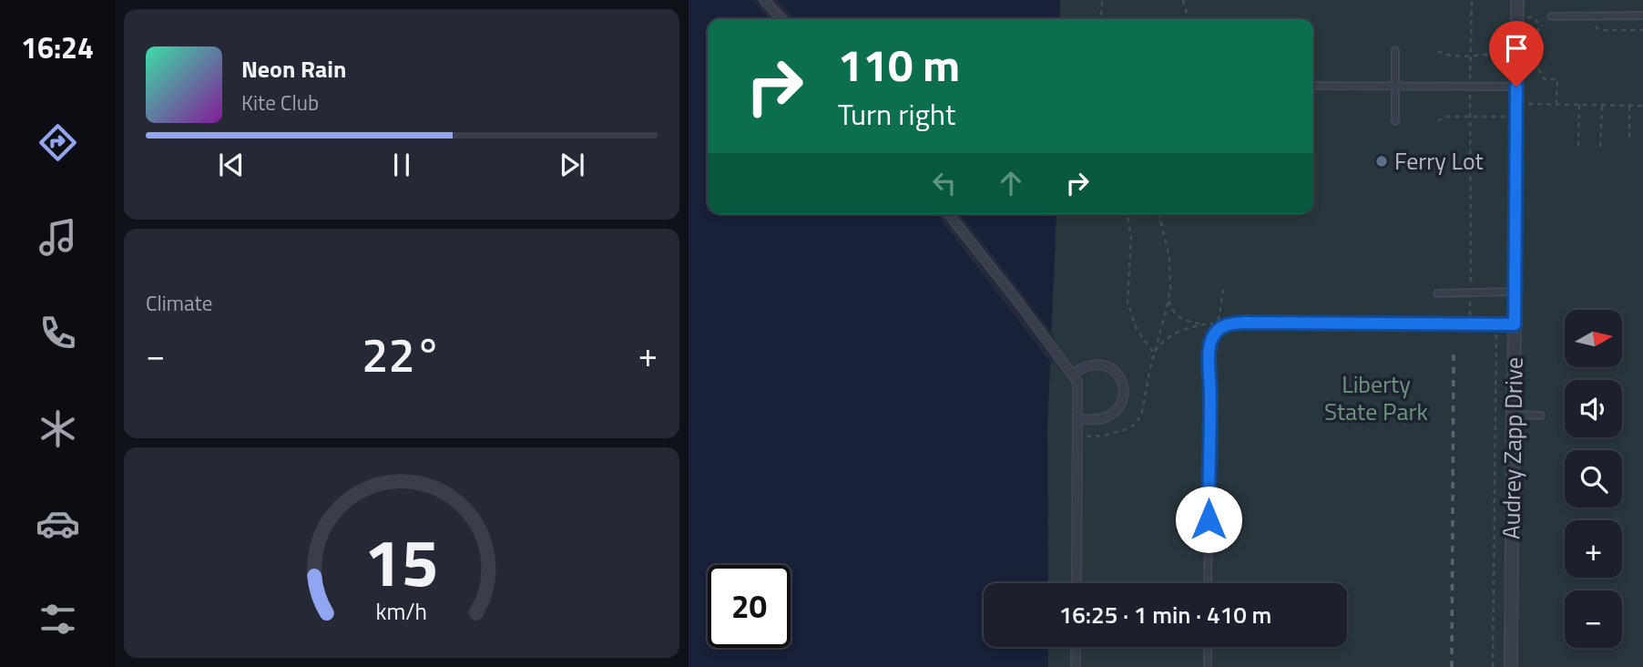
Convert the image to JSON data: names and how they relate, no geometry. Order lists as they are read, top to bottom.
{
  "streets": {
    "street": ["Audrey Zapp Drive"]
  },
  "parks": ["Liberty State Park"],
  "places": ["Ferry Lot"],
  "north": "right",
  "page": {
    "tabs": "16:24",
    "turn": ["110 m", "Turn right"],
    "song": ["Neon Rain", "Kite Club"],
    "tile": "Climate",
    "map_buttons": ["+", "−"],
    "heat": ["−", "22°", "+"],
    "limit": "20",
    "trip": "16:25 · 1 min · 410 m",
    "gauge": ["15", "km/h"]
  }
}
